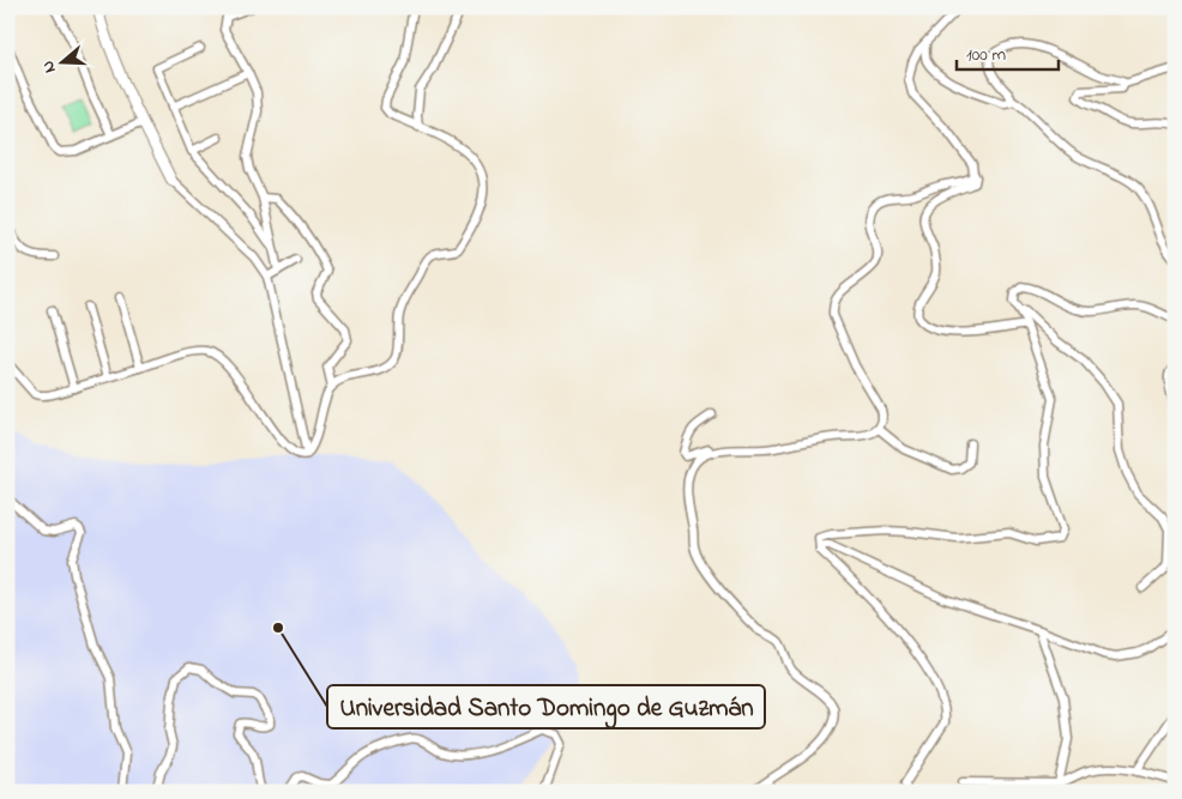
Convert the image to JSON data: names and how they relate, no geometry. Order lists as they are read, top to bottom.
{
  "places": ["Universidad Santo Domingo de Guzmán"],
  "scale_bar": "100 m",
  "north": "left"
}
